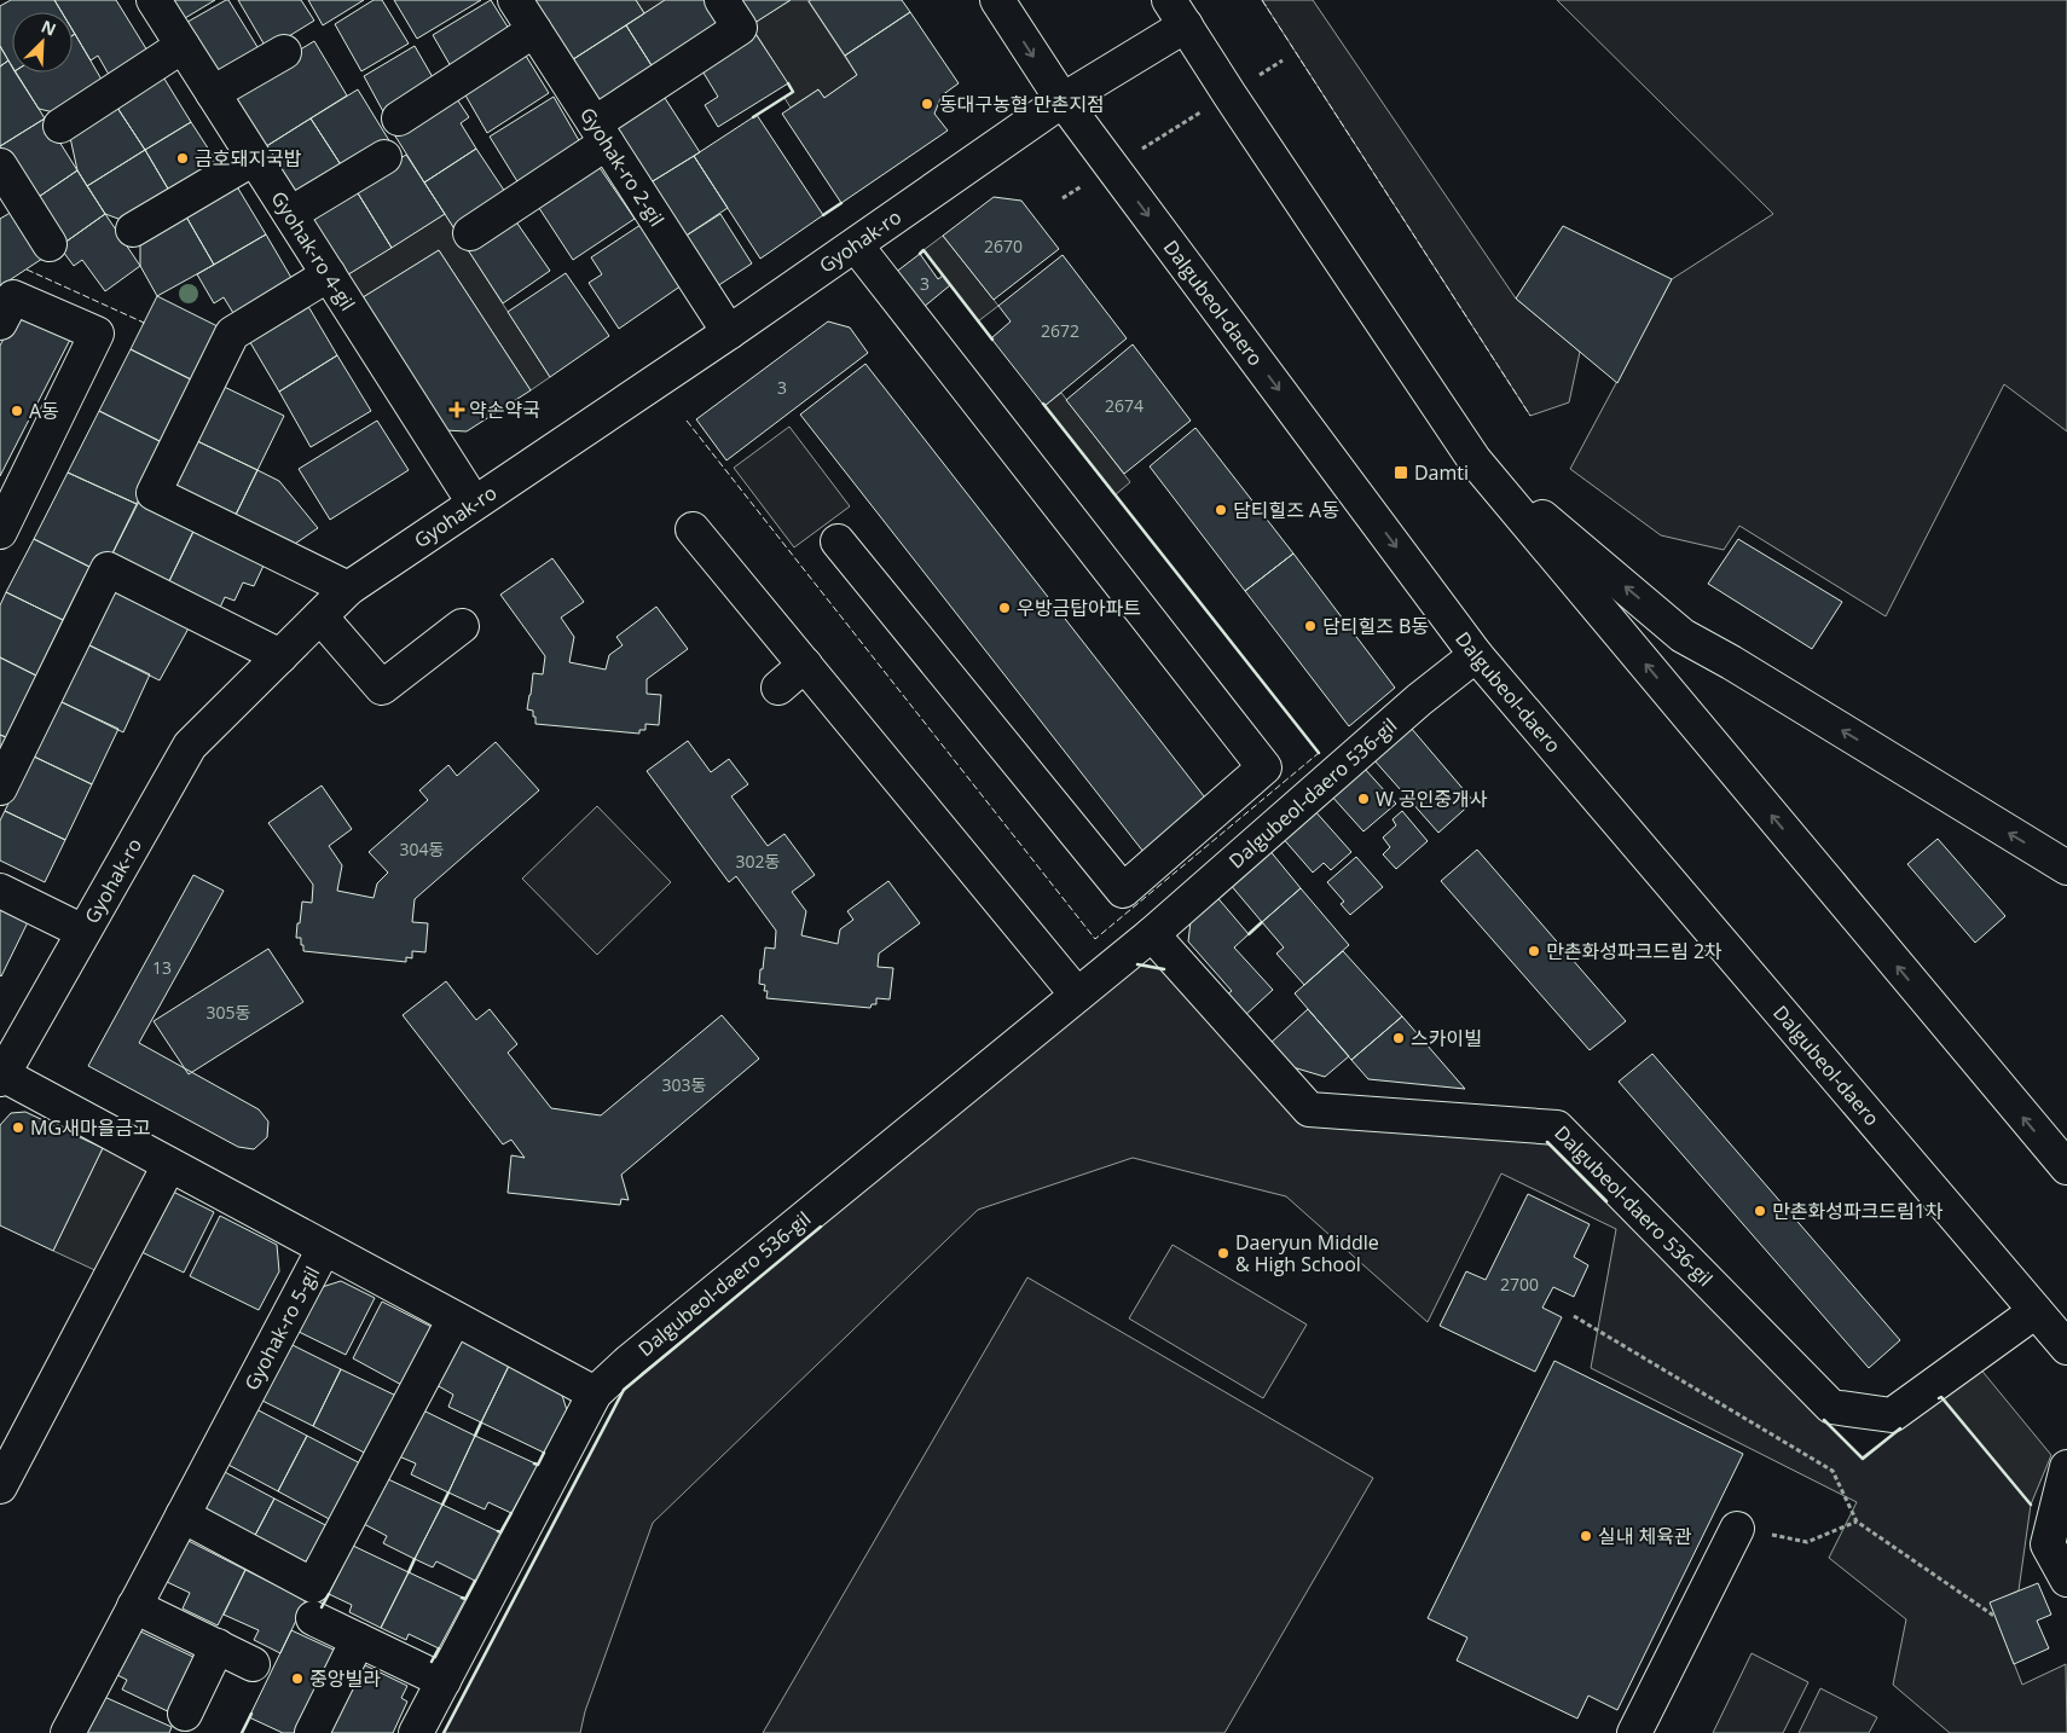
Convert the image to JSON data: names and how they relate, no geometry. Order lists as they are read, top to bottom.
{
  "streets": {
    "street": [
      "Gyohak-ro 2-gil",
      "Gyohak-ro",
      "Gyohak-ro 4-gil",
      "Dalgubeol-daero",
      "Dalgubeol-daero 536-gil",
      "Gyohak-ro 5-gil"
    ]
  },
  "crossings": [
    ["Gyohak-ro 2-gil", "Gyohak-ro"],
    ["Gyohak-ro", "Gyohak-ro 4-gil"],
    ["Gyohak-ro", "Dalgubeol-daero"],
    ["Gyohak-ro", "Gyohak-ro 5-gil"],
    ["Dalgubeol-daero", "Dalgubeol-daero 536-gil"]
  ],
  "places": {
    "other": [
      "동대구농협 만촌지점",
      "금호돼지국밥",
      "A동",
      "담티힐즈 A동",
      "우방금탑아파트",
      "담티힐즈 B동",
      "W 공인중개사",
      "만촌화성파크드림 2차",
      "스카이빌",
      "MG새마을금고",
      "만촌화성파크드림1차",
      "Daeryun Middle & High School",
      "실내 체육관",
      "중앙빌라"
    ],
    "health": ["약손약국"],
    "transit": ["Damti"]
  },
  "house_numbers": [
    "2670",
    "3",
    "2672",
    "3",
    "2674",
    "304동",
    "302동",
    "13",
    "305동",
    "303동",
    "2700"
  ],
  "north": "top right"
}
